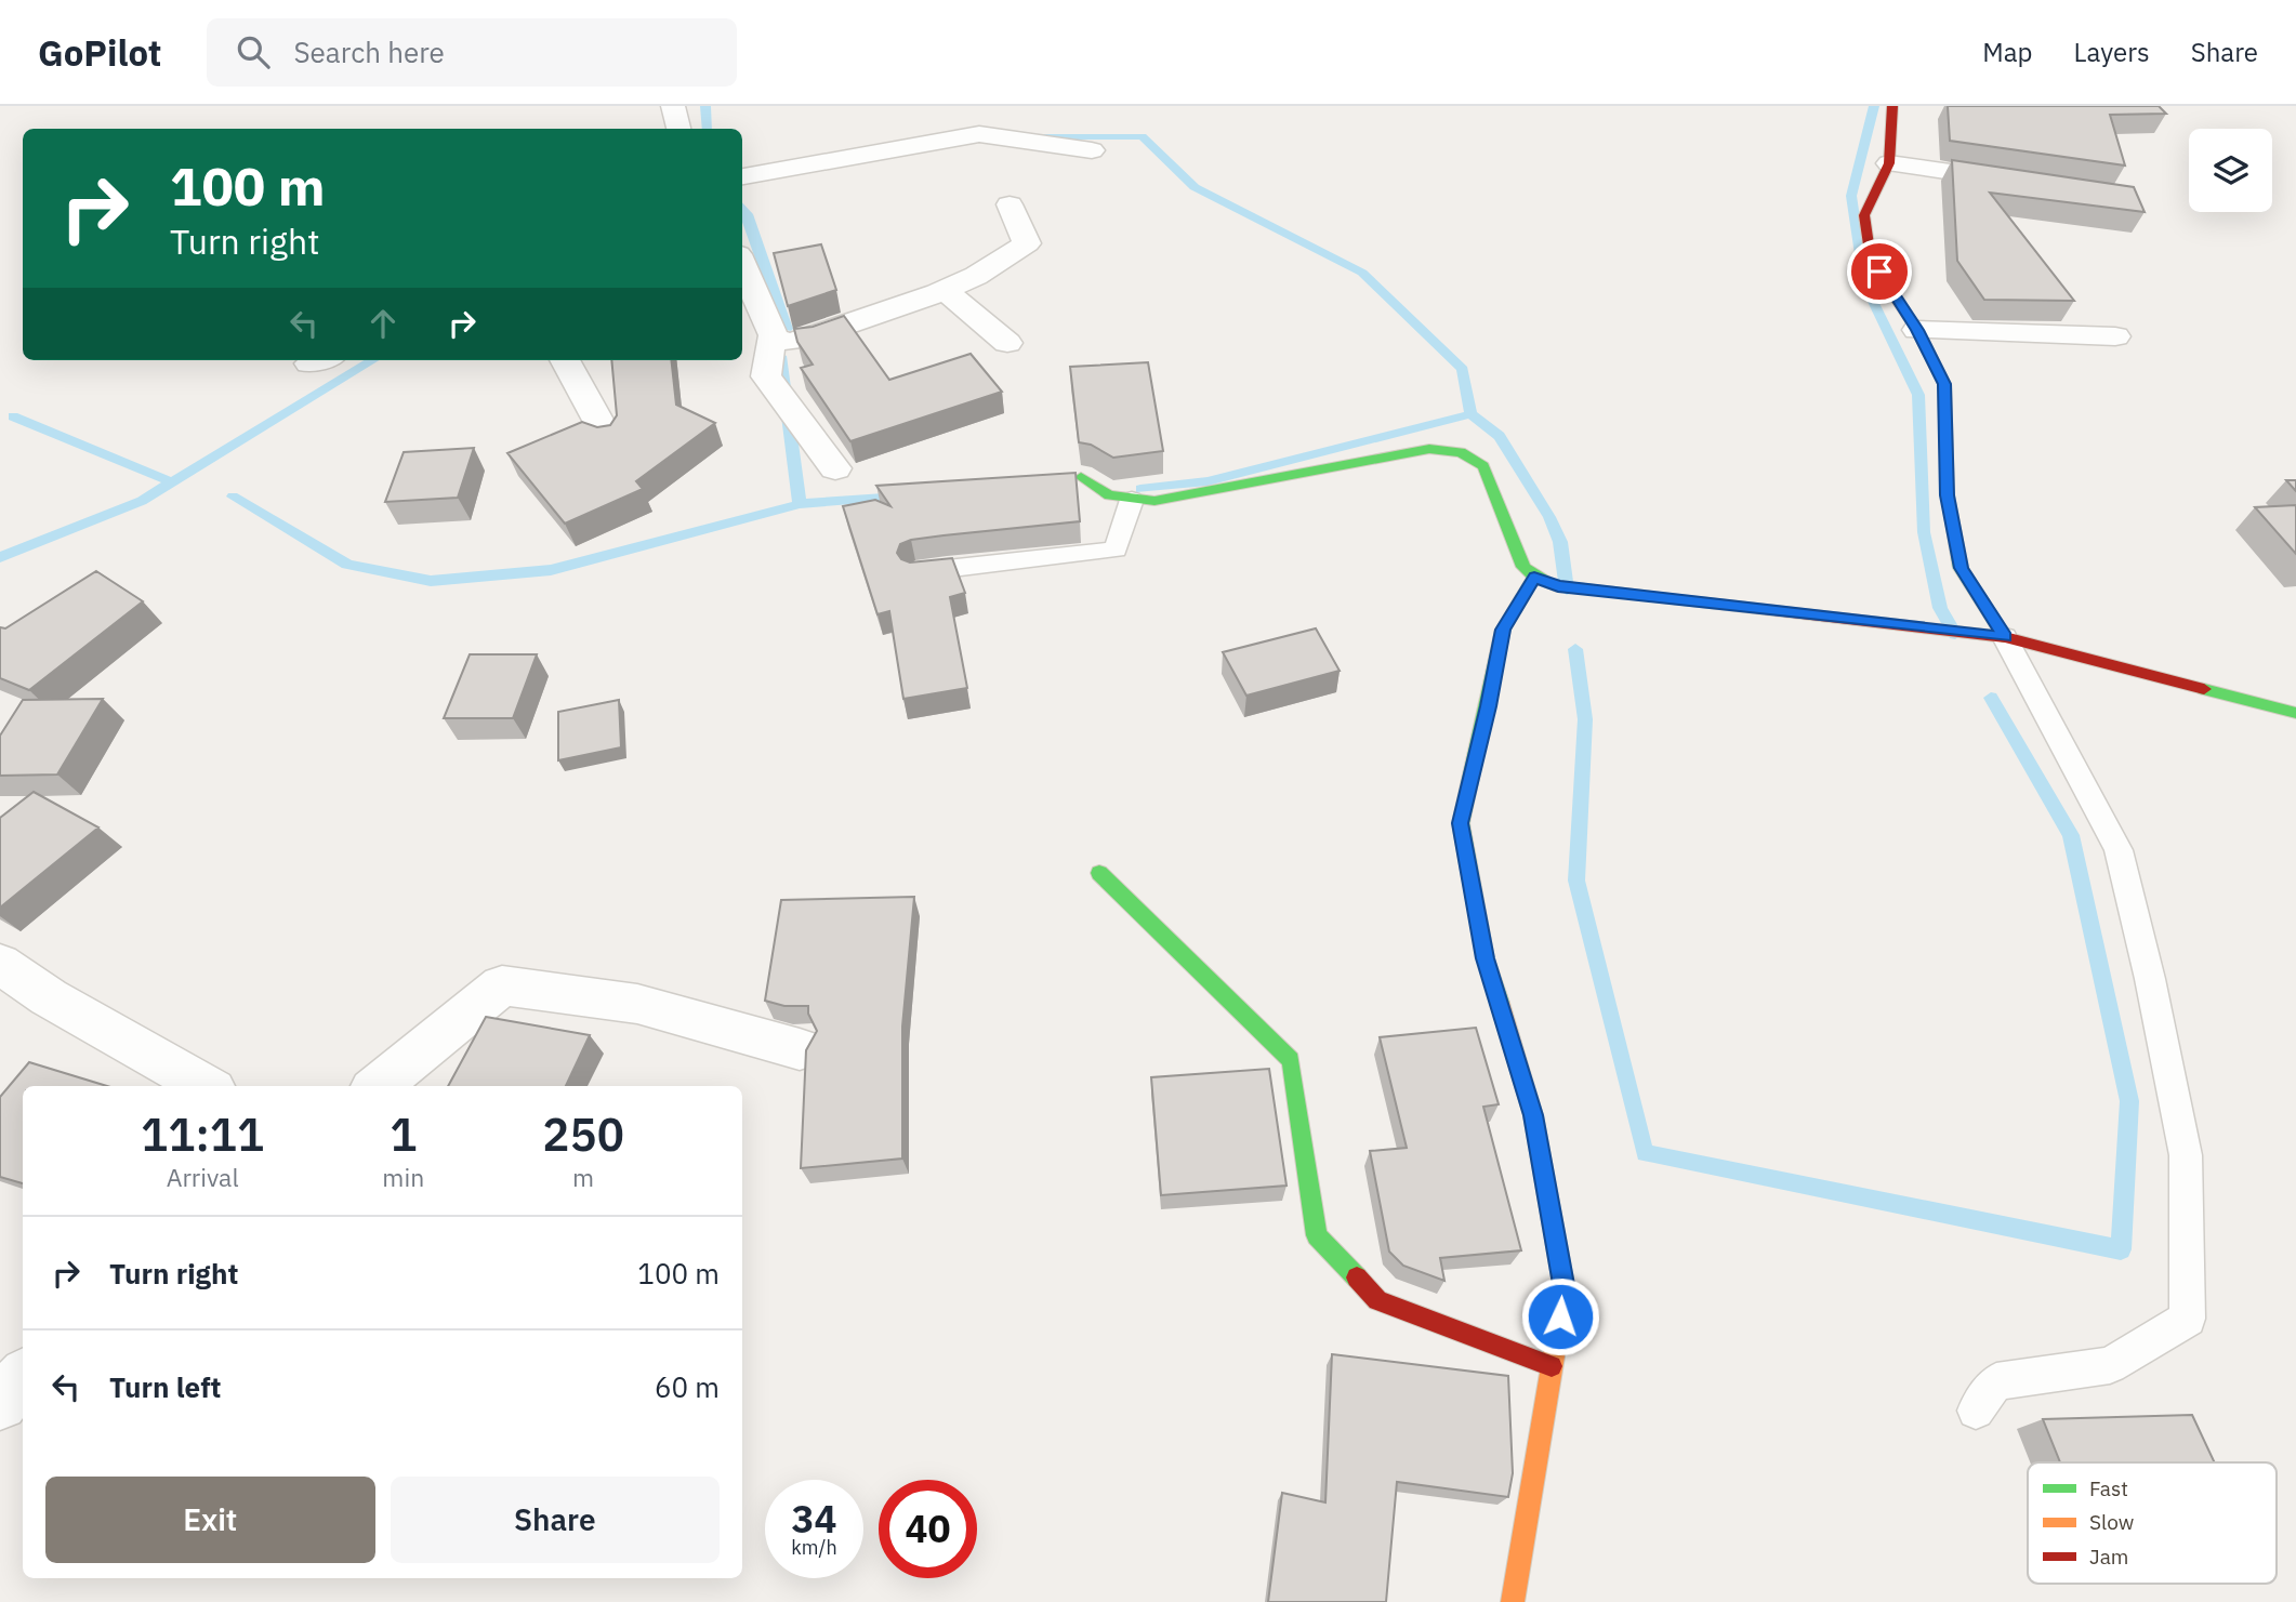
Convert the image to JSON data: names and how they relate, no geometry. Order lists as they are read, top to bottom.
{
  "legend": ["Fast", "Slow", "Jam"],
  "page": {
    "header": "GoPilot",
    "search": "Search here",
    "nav": ["Map", "Layers", "Share"],
    "turn": ["100 m", "Turn right"],
    "eta": [
      "11:11",
      "Arrival",
      "1",
      "min",
      "250",
      "m"
    ],
    "list": [
      {
        "name": "Turn right",
        "value": "100 m"
      },
      {
        "name": "Turn left",
        "value": "60 m"
      }
    ],
    "buttons": ["Exit", "Share"],
    "speed": "34 km/h",
    "limit": "40"
  }
}
